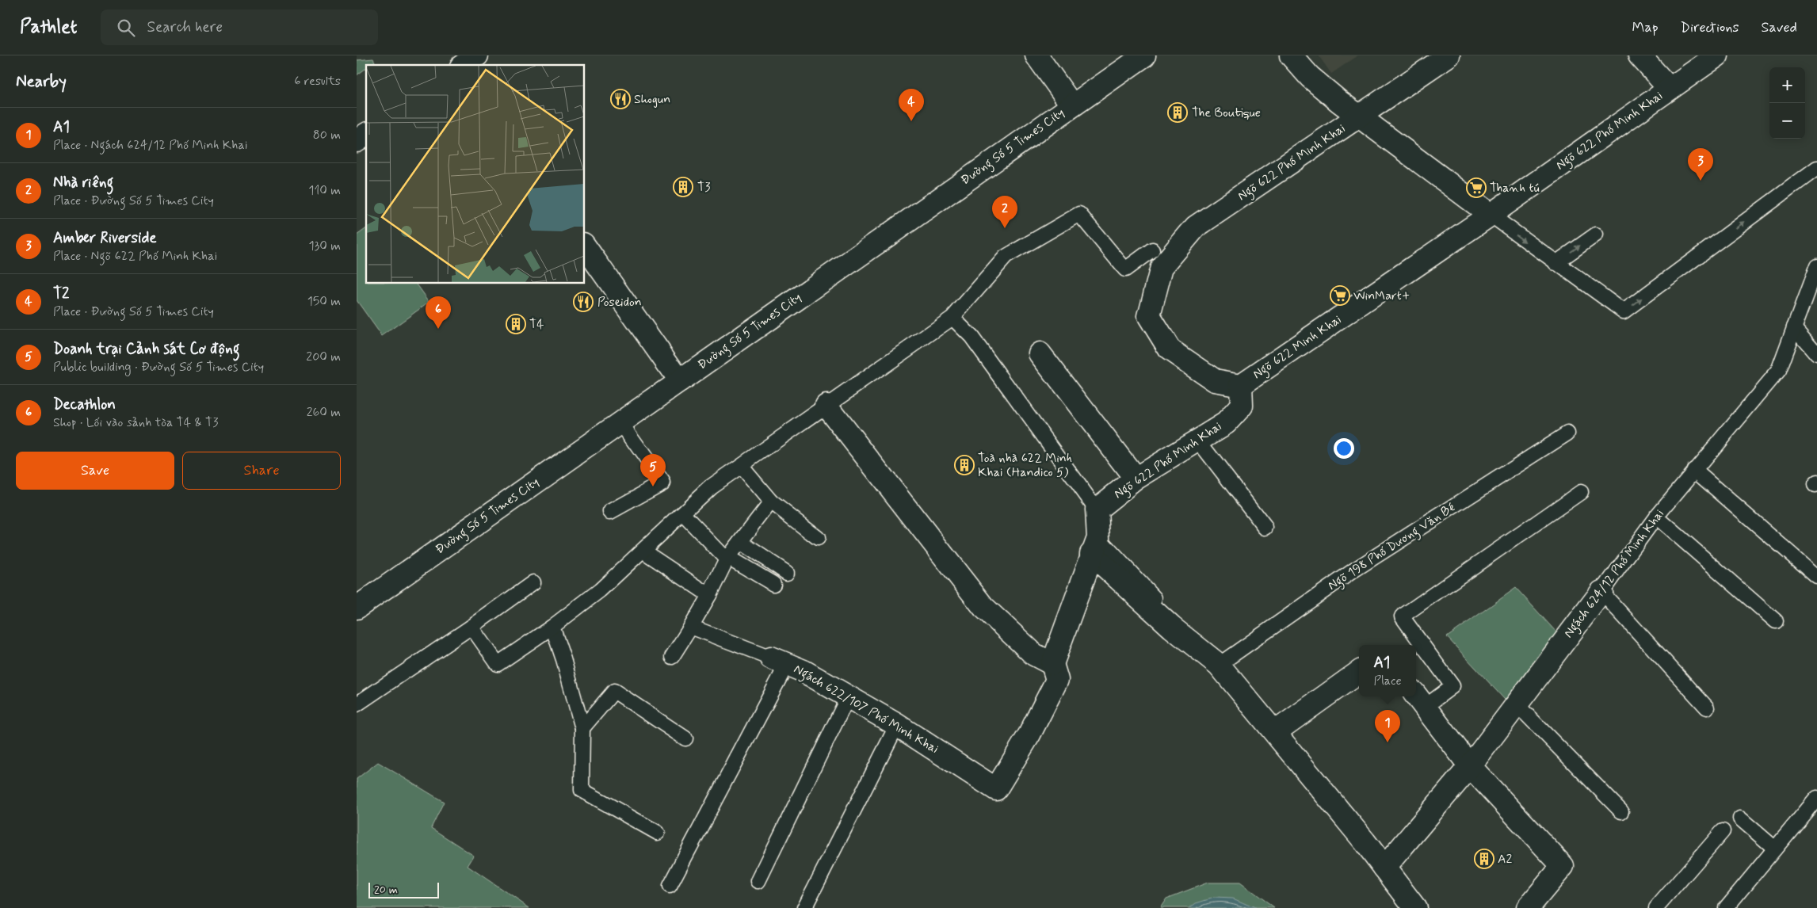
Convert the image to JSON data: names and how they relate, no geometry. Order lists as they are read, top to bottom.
{
  "streets": {
    "street": [
      "Ngõ 622 Phố Minh Khai",
      "Đường Số 5 Times City",
      "Ngõ 622 Minh Khai",
      "Ngách 624/12 Phố Minh Khai",
      "Ngách 622/107 Phố Minh Khai"
    ],
    "lane": ["Ngõ 198 Phố Dương Văn Bé"]
  },
  "crossings": [
    ["Ngõ 622 Phố Minh Khai", "Ngõ 622 Minh Khai"]
  ],
  "places": {
    "restaurant": ["Shogun", "Poseidon"],
    "building": [
      "The Boutique",
      "T3",
      "T4",
      "Toà nhà 622 Minh Khai (Handico 5)",
      "A2"
    ],
    "supermarket": ["Thanh tú", "WinMart+"]
  },
  "scale_bar": "20 m",
  "page": {
    "header": "Pathlet",
    "search": "Search here",
    "nav": ["Map", "Directions", "Saved"],
    "heading": ["Nearby", "6 results"],
    "map_buttons": ["+", "−"],
    "pins": [
      "4",
      "3",
      "2",
      "6",
      "5",
      "1"
    ],
    "list": [
      {
        "mark": "1",
        "name": "A1",
        "note": "Place · Ngách 624/12 Phố Minh Khai",
        "value": "80 m"
      },
      {
        "mark": "2",
        "name": "Nhà riêng",
        "note": "Place · Đường Số 5 Times City",
        "value": "110 m"
      },
      {
        "mark": "3",
        "name": "Amber Riverside",
        "note": "Place · Ngõ 622 Phố Minh Khai",
        "value": "130 m"
      },
      {
        "mark": "4",
        "name": "T2",
        "note": "Place · Đường Số 5 Times City",
        "value": "150 m"
      },
      {
        "mark": "5",
        "name": "Doanh trại Cảnh sát Cơ động",
        "note": "Public building · Đường Số 5 Times City",
        "value": "200 m"
      },
      {
        "mark": "6",
        "name": "Decathlon",
        "note": "Shop · Lối vào sảnh tòa T4 & T3",
        "value": "260 m"
      }
    ],
    "buttons": ["Save", "Share"],
    "popup": ["A1", "Place"],
    "scale": "20 m"
  }
}
